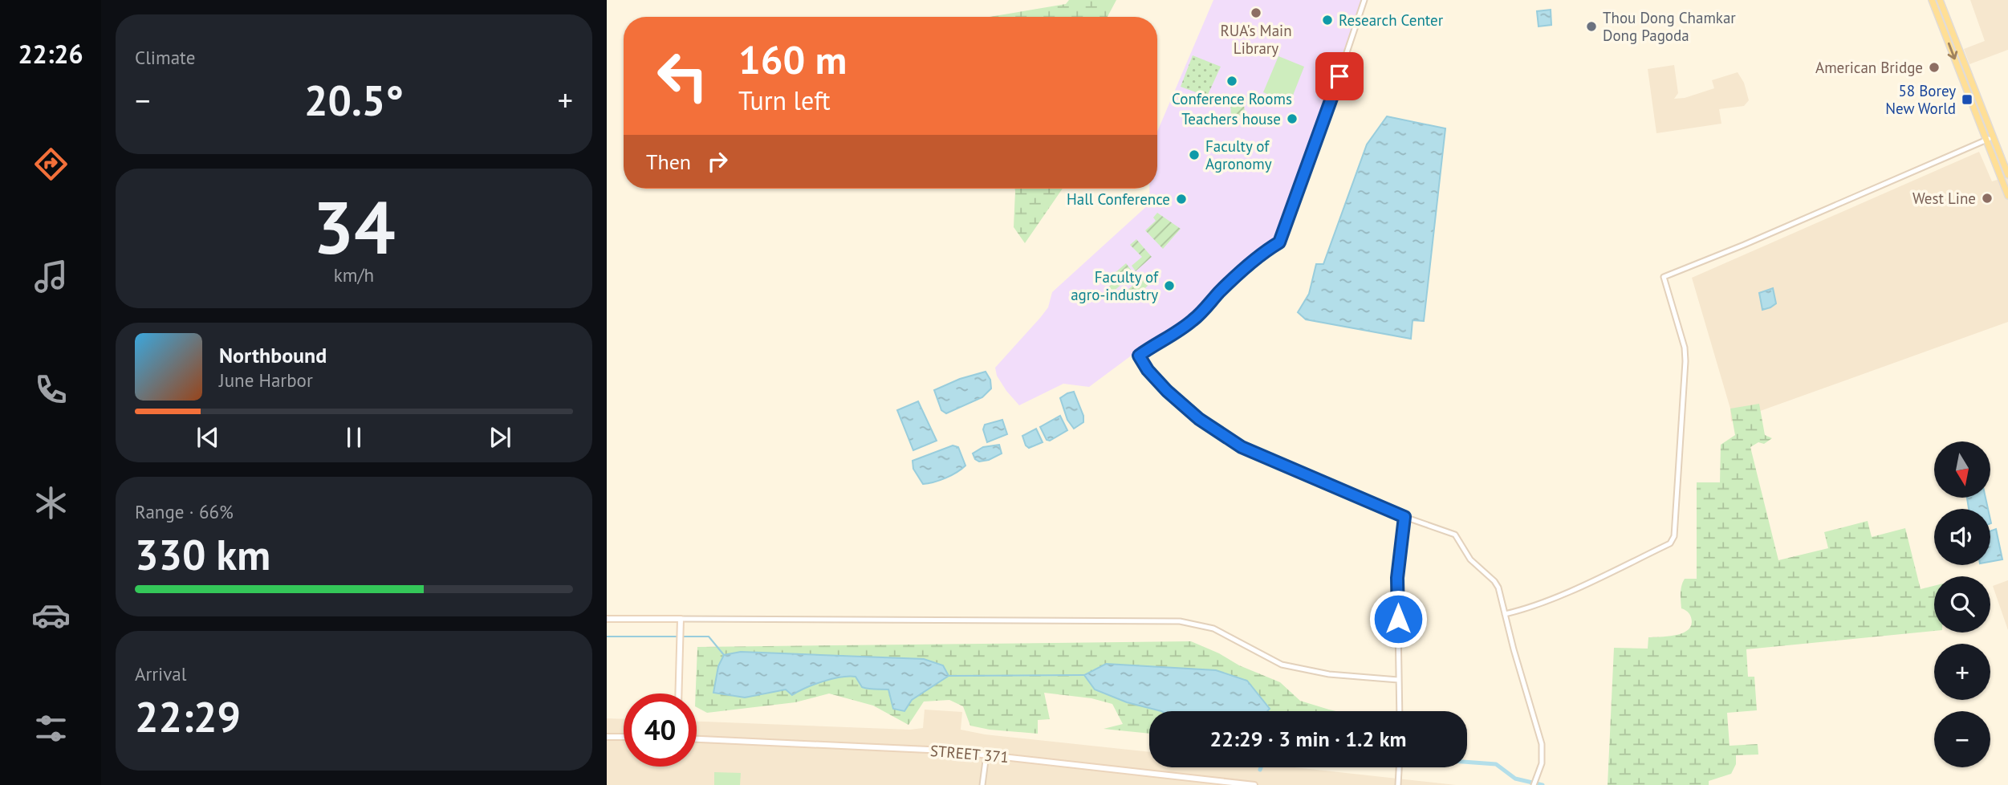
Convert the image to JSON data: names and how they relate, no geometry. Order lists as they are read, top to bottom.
{
  "streets": {
    "main road": ["STREET 371"]
  },
  "places": {
    "other": [
      "RUA's Main Library",
      "Research Center",
      "Thou Dong Chamkar Dong Pagoda",
      "American Bridge",
      "Conference Rooms",
      "Teachers house",
      "Faculty of Agronomy",
      "West Line",
      "Hall Conference",
      "Faculty of agro-industry"
    ],
    "transit": ["58 Borey New World"]
  },
  "north": "bottom",
  "page": {
    "tabs": "22:26",
    "tile": [
      "Climate",
      ["34", "km/h"],
      ["Range · 66%", "330 km"],
      ["Arrival", "22:29"]
    ],
    "turn": ["160 m", "Turn left"],
    "heat": ["−", "20.5°", "+"],
    "then": "Then",
    "song": ["Northbound", "June Harbor"],
    "map_buttons": ["+", "−"],
    "limit": "40",
    "trip": "22:29 · 3 min · 1.2 km"
  }
}
